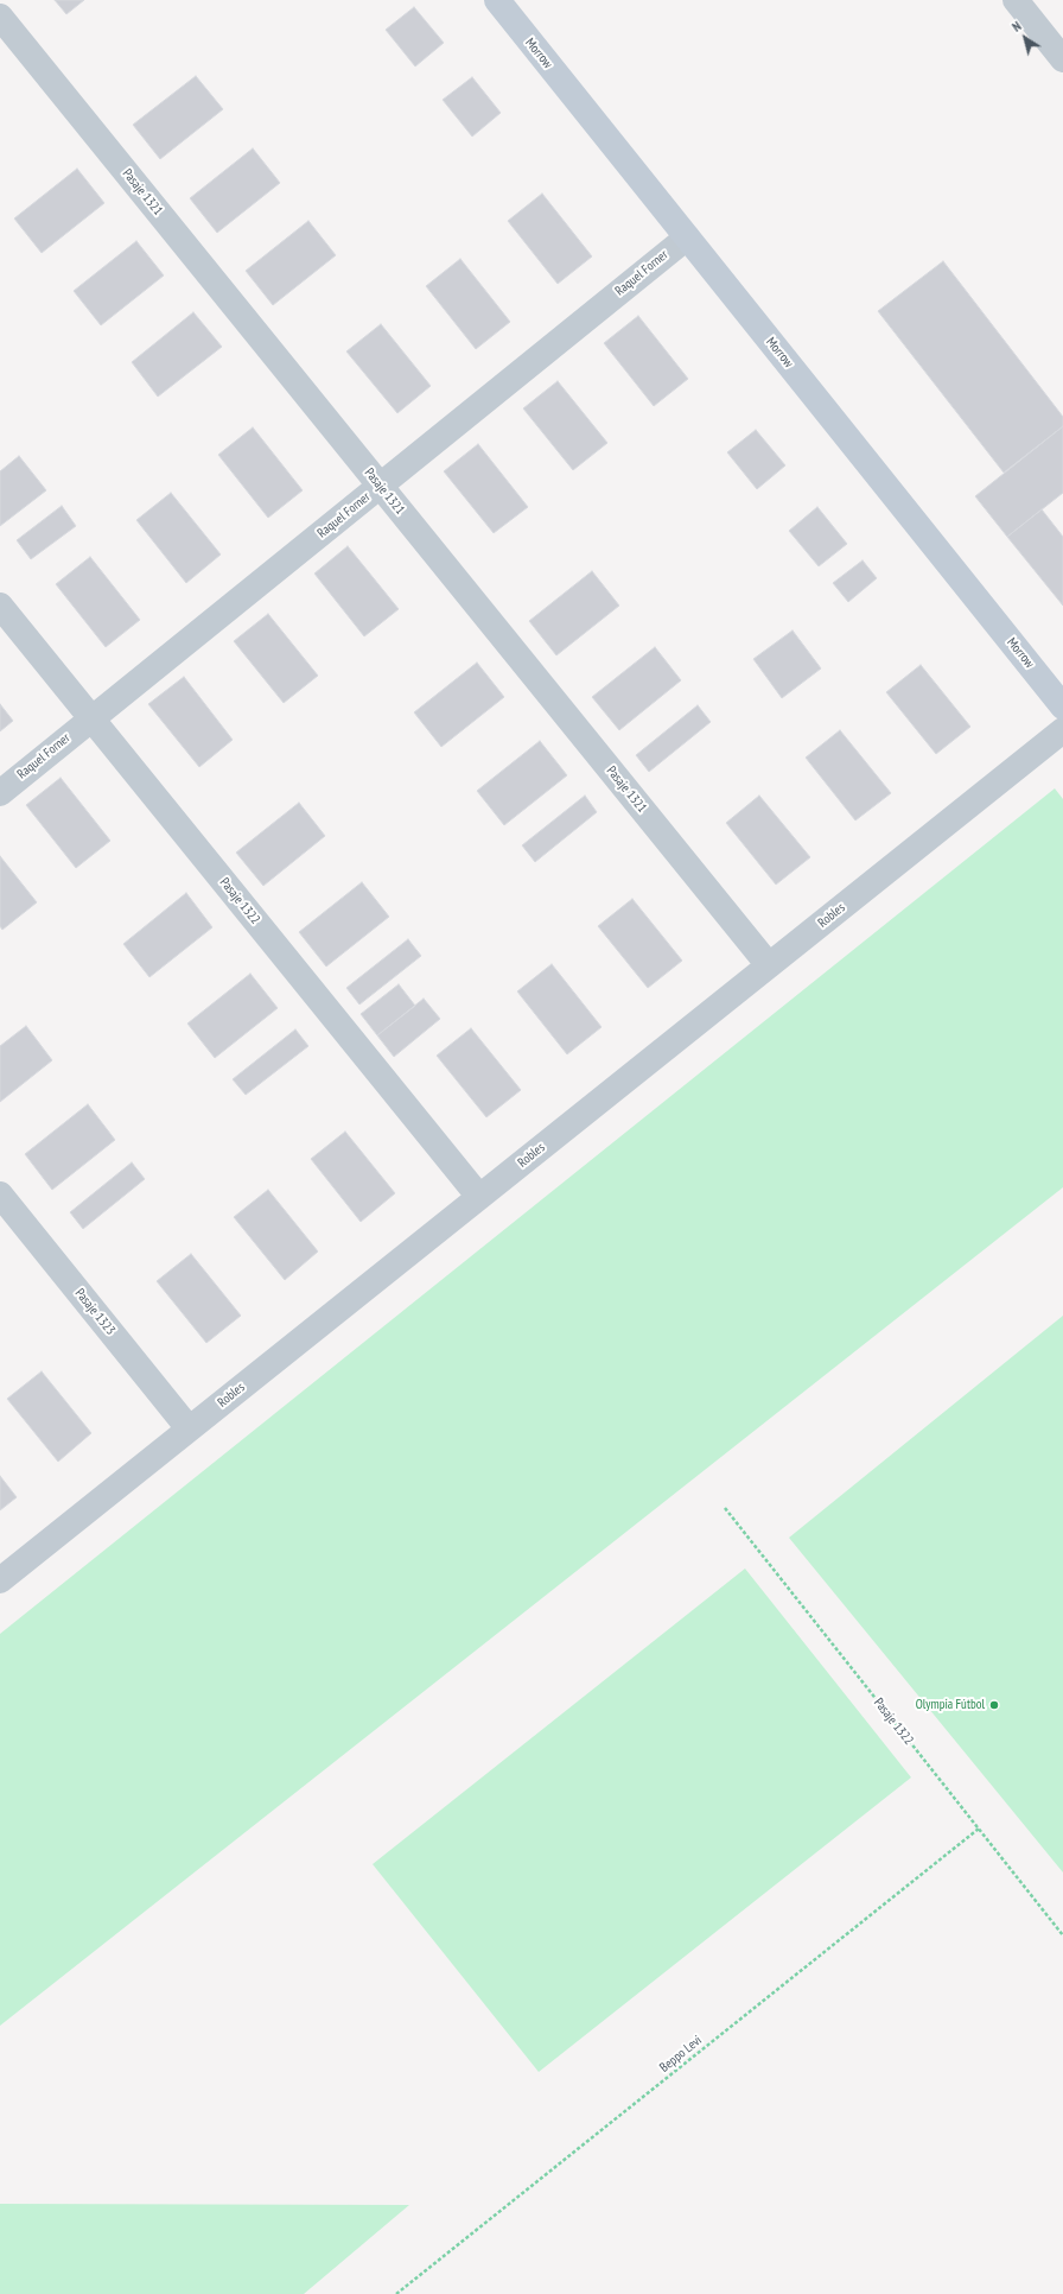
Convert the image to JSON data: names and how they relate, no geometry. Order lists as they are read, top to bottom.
{
  "streets": {
    "street": [
      "Morrow",
      "Pasaje 1321",
      "Raquel Forner",
      "Pasaje 1322",
      "Robles",
      "Pasaje 1323"
    ],
    "path": ["Beppo Levi"]
  },
  "crossings": [
    ["Morrow", "Raquel Forner"],
    ["Pasaje 1321", "Raquel Forner"],
    ["Pasaje 1321", "Robles"],
    ["Raquel Forner", "Pasaje 1322"],
    ["Pasaje 1322", "Robles"],
    ["Pasaje 1322", "Beppo Levi"],
    ["Robles", "Pasaje 1323"]
  ],
  "places": ["Olympia Fútbol"],
  "north": "top left"
}
